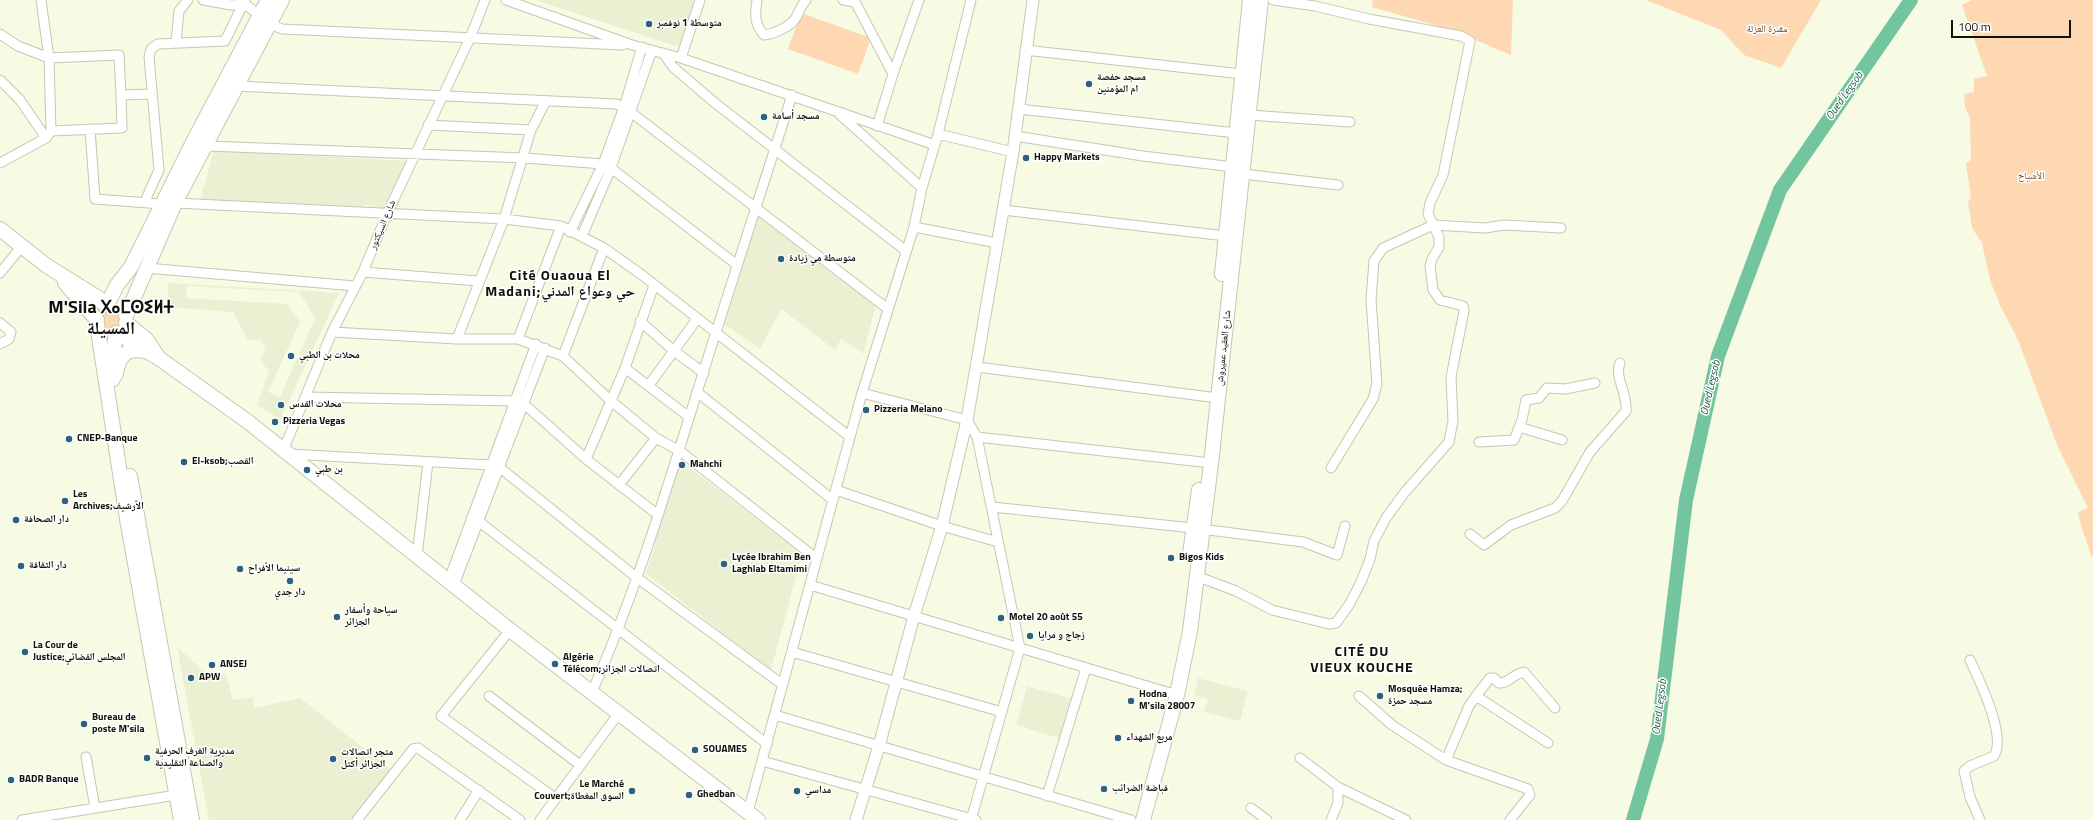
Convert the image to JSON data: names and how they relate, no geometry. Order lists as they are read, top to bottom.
{
  "streets": {
    "main road": ["شارع العقيد عميروش"],
    "street": ["شارع السيكتور"]
  },
  "districts": ["Cité Ouaoua El Madani;حي وعواع المدني", "M'Sila ⵝⴰⵎⵙⵉⵍⵜ المسيلة", "CITÉ DU VIEUX KOUCHE"],
  "water": ["Oued Legsob"],
  "parks": ["مقبرة العزلة", "الأشياخ"],
  "places": [
    "متوسطة 1 نوفمبر",
    "مسجد حفصة ام المؤمنين",
    "مسجد أسامة",
    "Happy Markets",
    "متوسطة مي زيادة",
    "محلات بن الطبي",
    "محلات القدس",
    "Pizzeria Melano",
    "Pizzeria Vegas",
    "CNEP-Banque",
    "El-ksob;القصب",
    "Mahchi",
    "بن طبي",
    "Les Archives;الأرشيف",
    "دار الصحافة",
    "Bigos Kids",
    "Lycée Ibrahim Ben Laghlab Eltamimi",
    "دار الثقاقة",
    "سينيما الأفراح",
    "دار جدي",
    "سياحة وأسفار الجزائر",
    "Motel 20 août 55",
    "زجاج و مرايا",
    "La Cour de Justice;المجلس القضائي",
    "Algérie Télécom;اتصالات الجزائر",
    "ANSEJ",
    "APW",
    "Mosquée Hamza; مسجد حمزة",
    "Hodna M'sila 28007",
    "Bureau de poste M'sila",
    "مربع الشهداء",
    "SOUAMES",
    "مديرية الغرف الحرفية والصناعة التقليدية",
    "متجر اتصالات الجزائر أكتل",
    "BADR Banque",
    "قباضة الضرائب",
    "Le Marché Couvert;السوق المغطاة",
    "مداسي",
    "Ghedban"
  ],
  "scale_bar": "100 m"
}
